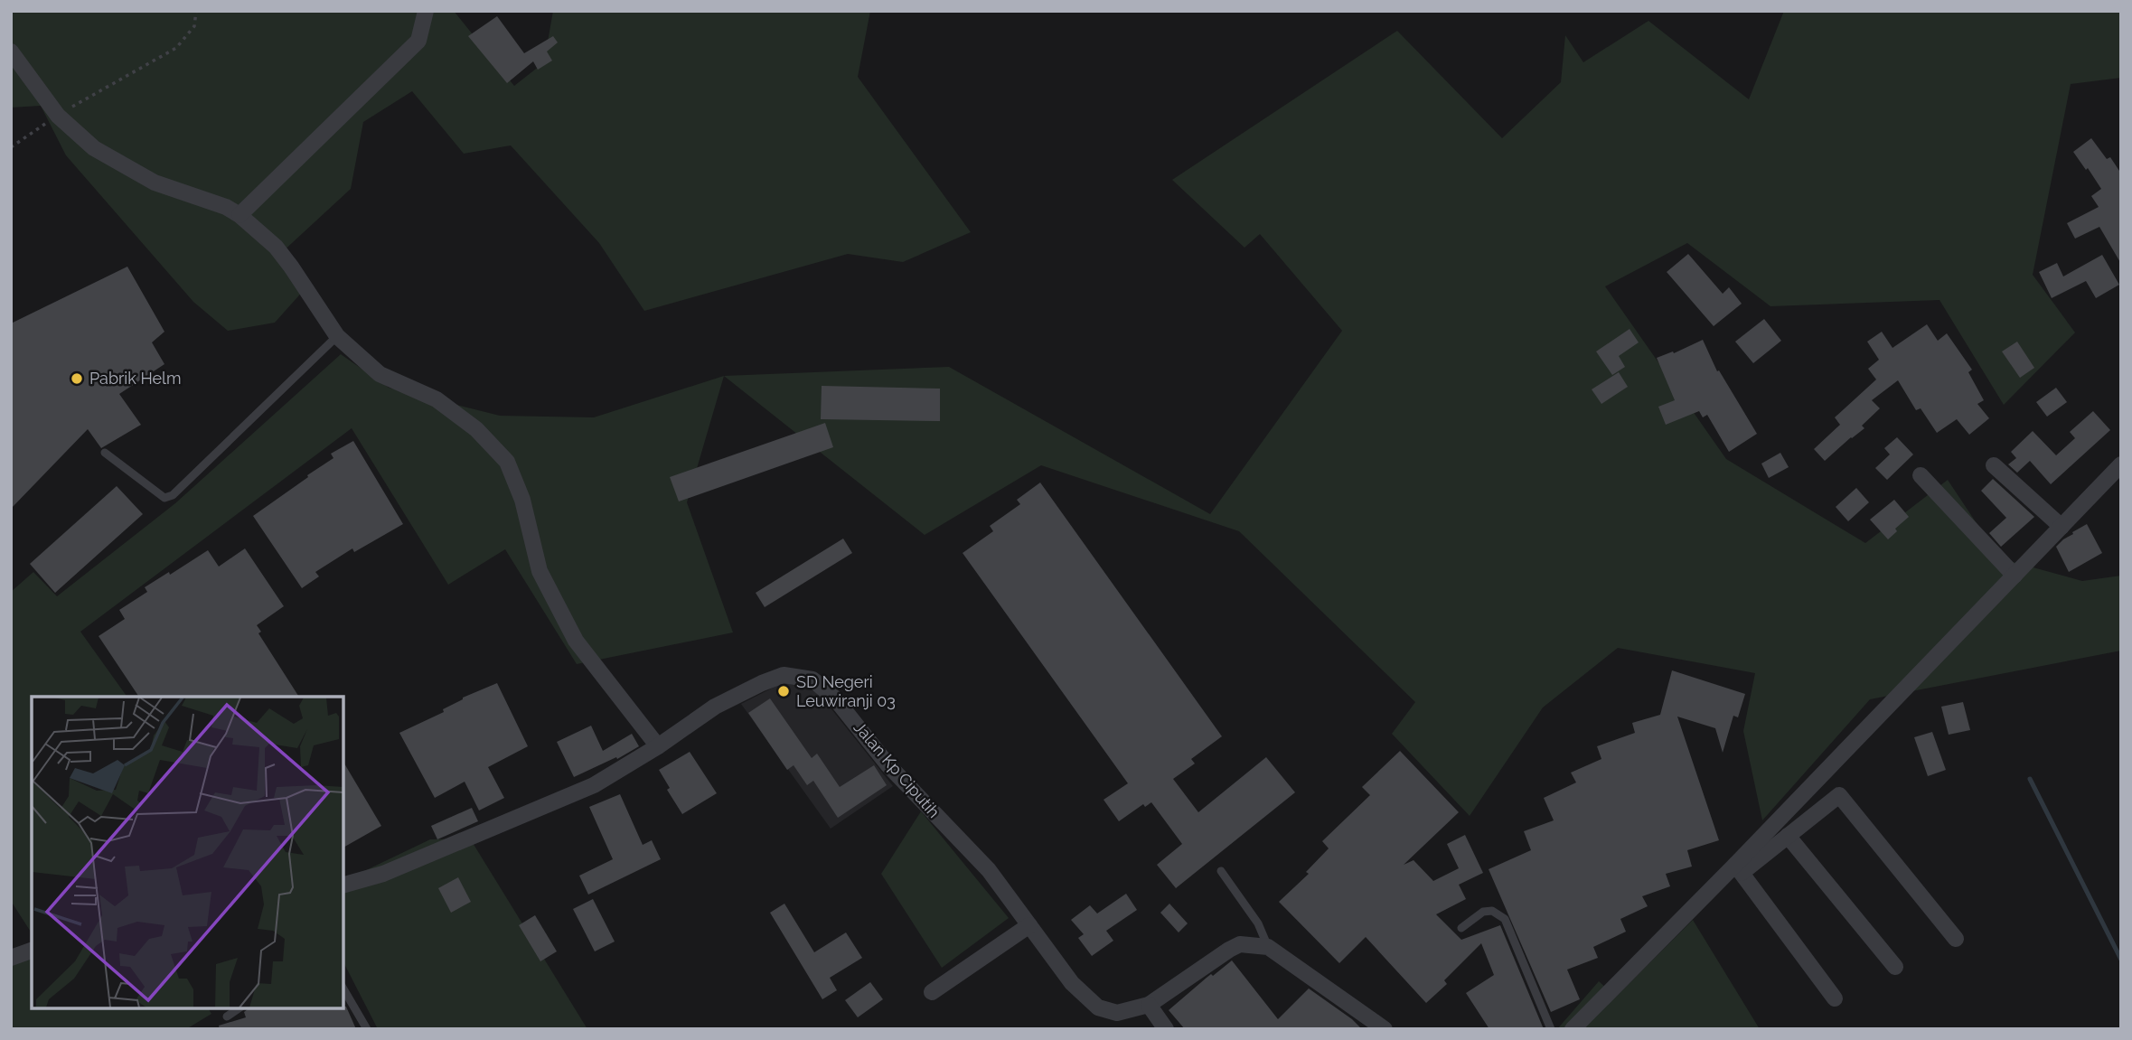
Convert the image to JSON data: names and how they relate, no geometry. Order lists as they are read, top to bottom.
{
  "streets": {
    "street": ["Jalan Kp Ciputih"]
  },
  "places": ["Pabrik Helm", "SD Negeri Leuwiranji 03"]
}
